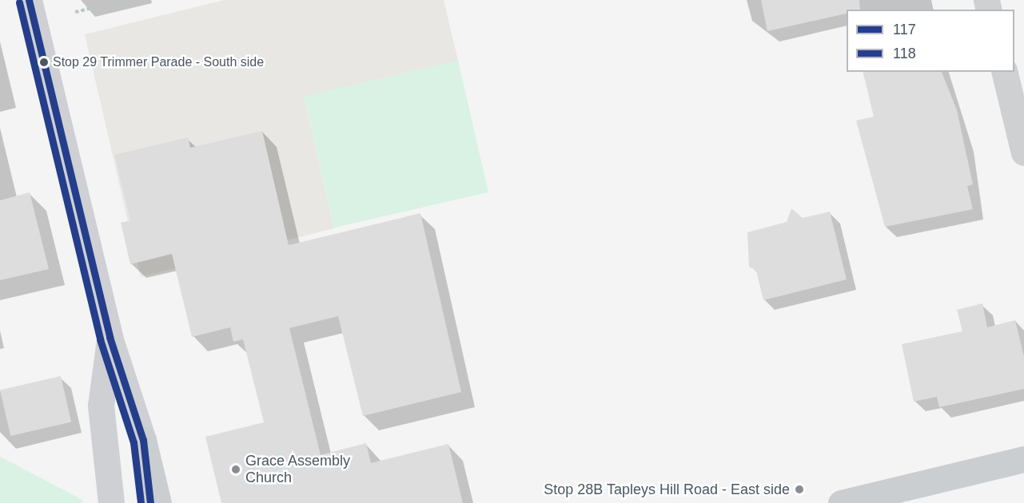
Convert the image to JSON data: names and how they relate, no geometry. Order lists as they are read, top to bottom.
{
  "places": ["Stop 29 Trimmer Parade - South side", "Grace Assembly Church", "Stop 28B Tapleys Hill Road - East side"],
  "lines": ["transit line 117", "transit line 118"],
  "legend": ["117", "118"]
}
